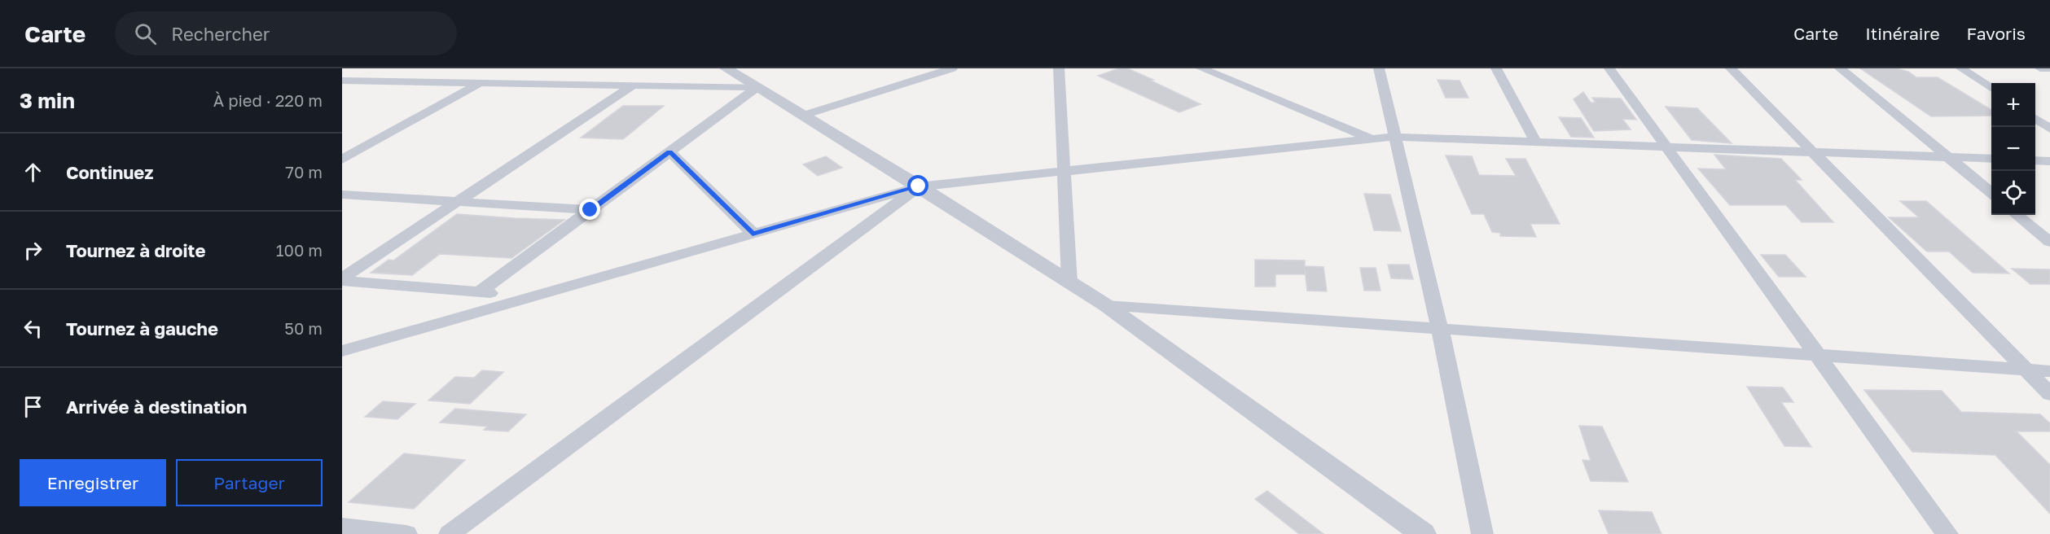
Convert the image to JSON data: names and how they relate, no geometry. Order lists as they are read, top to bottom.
{
  "page": {
    "header": "Carte",
    "search": "Rechercher",
    "nav": ["Carte", "Itinéraire", "Favoris"],
    "heading": ["3 min", "À pied · 220 m"],
    "map_buttons": ["+", "−"],
    "list": [
      ["Continuez", "70 m"],
      ["Tournez à droite", "100 m"],
      ["Tournez à gauche", "50 m"],
      "Arrivée à destination"
    ],
    "buttons": ["Enregistrer", "Partager"]
  }
}
